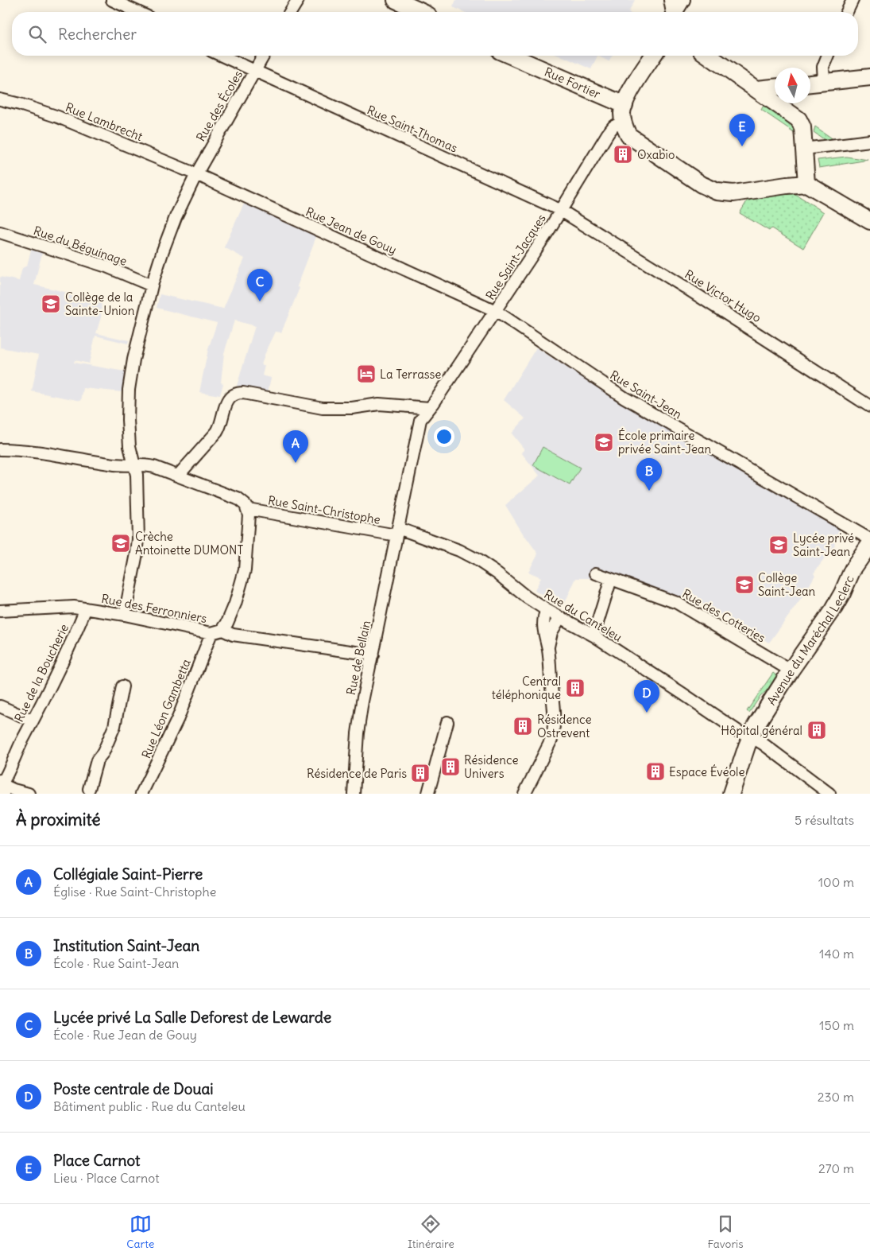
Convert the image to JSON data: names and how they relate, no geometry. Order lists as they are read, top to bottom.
{
  "streets": {
    "street": [
      "Rue Fortier",
      "Rue des Écoles",
      "Rue Lambrecht",
      "Rue Saint-Thomas",
      "Rue Jean de Gouy",
      "Rue du Béguinage",
      "Rue Saint-Jacques",
      "Rue Victor Hugo",
      "Rue Saint-Jean",
      "Rue Saint-Christophe",
      "Rue des Ferronniers",
      "Rue du Canteleu",
      "Rue des Cotteries",
      "Avenue du Maréchal Leclerc",
      "Rue de Bellain",
      "Rue de la Boucherie",
      "Rue Léon Gambetta"
    ]
  },
  "crossings": [
    ["Rue des Écoles", "Rue Lambrecht"],
    ["Rue des Écoles", "Rue Saint-Thomas"],
    ["Rue des Écoles", "Rue Jean de Gouy"],
    ["Rue des Écoles", "Rue du Béguinage"],
    ["Rue des Écoles", "Rue des Ferronniers"],
    ["Rue Lambrecht", "Rue Jean de Gouy"],
    ["Rue Saint-Thomas", "Rue Saint-Jacques"],
    ["Rue Saint-Thomas", "Rue Victor Hugo"],
    ["Rue Jean de Gouy", "Rue Saint-Jacques"],
    ["Rue Jean de Gouy", "Rue Saint-Jean"],
    ["Rue Saint-Jacques", "Rue Victor Hugo"],
    ["Rue Saint-Jacques", "Rue Saint-Jean"],
    ["Rue Saint-Jacques", "Rue Saint-Christophe"],
    ["Rue Saint-Jacques", "Rue du Canteleu"],
    ["Rue Saint-Jacques", "Rue de Bellain"],
    ["Rue Saint-Christophe", "Rue du Canteleu"],
    ["Rue Saint-Christophe", "Rue de Bellain"],
    ["Rue Saint-Christophe", "Rue Léon Gambetta"],
    ["Rue des Ferronniers", "Rue de Bellain"],
    ["Rue des Ferronniers", "Rue de la Boucherie"],
    ["Rue des Ferronniers", "Rue Léon Gambetta"],
    ["Rue du Canteleu", "Avenue du Maréchal Leclerc"],
    ["Rue du Canteleu", "Rue de Bellain"],
    ["Rue des Cotteries", "Avenue du Maréchal Leclerc"]
  ],
  "places": {
    "building": [
      "Oxabio",
      "Central téléphonique",
      "Résidence Ostrevent",
      "Hôpital général",
      "Résidence Univers",
      "Espace Évéole",
      "Résidence de Paris"
    ],
    "school or university": [
      "Collège de la Sainte-Union",
      "École primaire privée Saint-Jean",
      "Crèche Antoinette DUMONT",
      "Lycée privé Saint-Jean",
      "Collège Saint-Jean"
    ],
    "hotel": ["La Terrasse"]
  },
  "north": "top",
  "page": {
    "search": "Rechercher",
    "pins": [
      "E",
      "C",
      "A",
      "B",
      "D"
    ],
    "heading": ["À proximité", "5 résultats"],
    "list": [
      {
        "mark": "A",
        "name": "Collégiale Saint-Pierre",
        "note": "Église · Rue Saint-Christophe",
        "value": "100 m"
      },
      {
        "mark": "B",
        "name": "Institution Saint-Jean",
        "note": "École · Rue Saint-Jean",
        "value": "140 m"
      },
      {
        "mark": "C",
        "name": "Lycée privé La Salle Deforest de Lewarde",
        "note": "École · Rue Jean de Gouy",
        "value": "150 m"
      },
      {
        "mark": "D",
        "name": "Poste centrale de Douai",
        "note": "Bâtiment public · Rue du Canteleu",
        "value": "230 m"
      },
      {
        "mark": "E",
        "name": "Place Carnot",
        "note": "Lieu · Place Carnot",
        "value": "270 m"
      }
    ],
    "nav": ["Carte", "Itinéraire", "Favoris"]
  }
}
